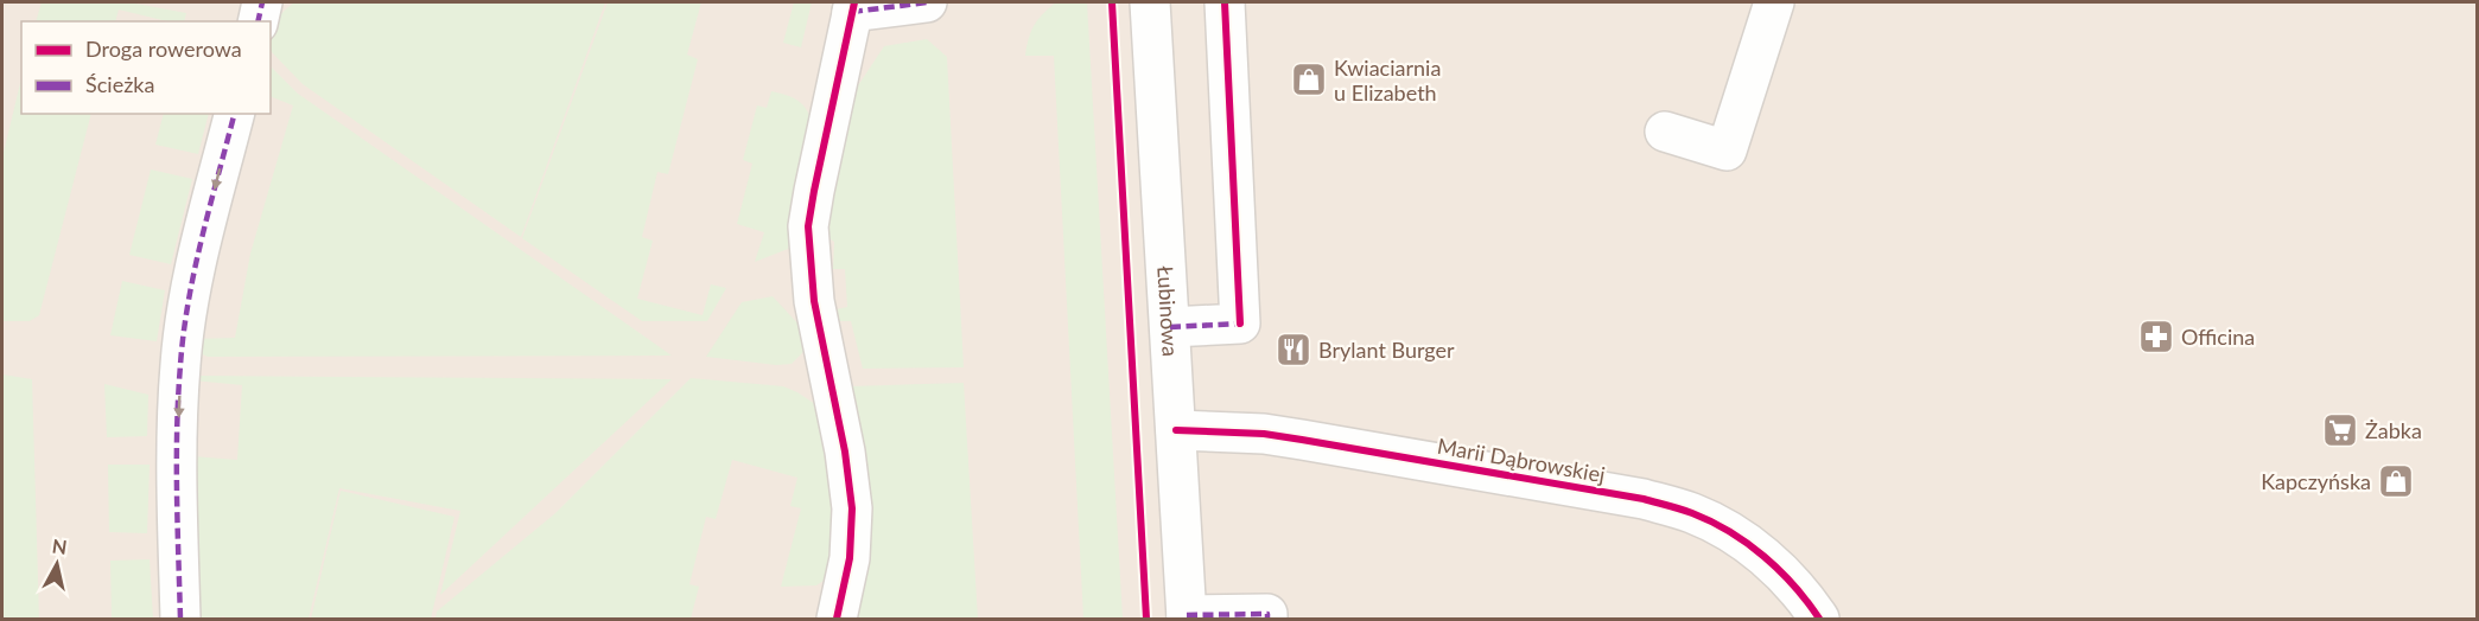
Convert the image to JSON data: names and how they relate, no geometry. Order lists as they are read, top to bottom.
{
  "streets": {
    "street": ["Łubinowa", "Marii Dąbrowskiej"]
  },
  "crossings": [
    ["Łubinowa", "Marii Dąbrowskiej"]
  ],
  "places": {
    "shop": ["Kwiaciarnia u Elizabeth", "Kapczyńska"],
    "pharmacy": ["Officina"],
    "restaurant": ["Brylant Burger"],
    "supermarket": ["Żabka"]
  },
  "legend": ["Droga rowerowa", "Ścieżka"],
  "north": "top"
}
